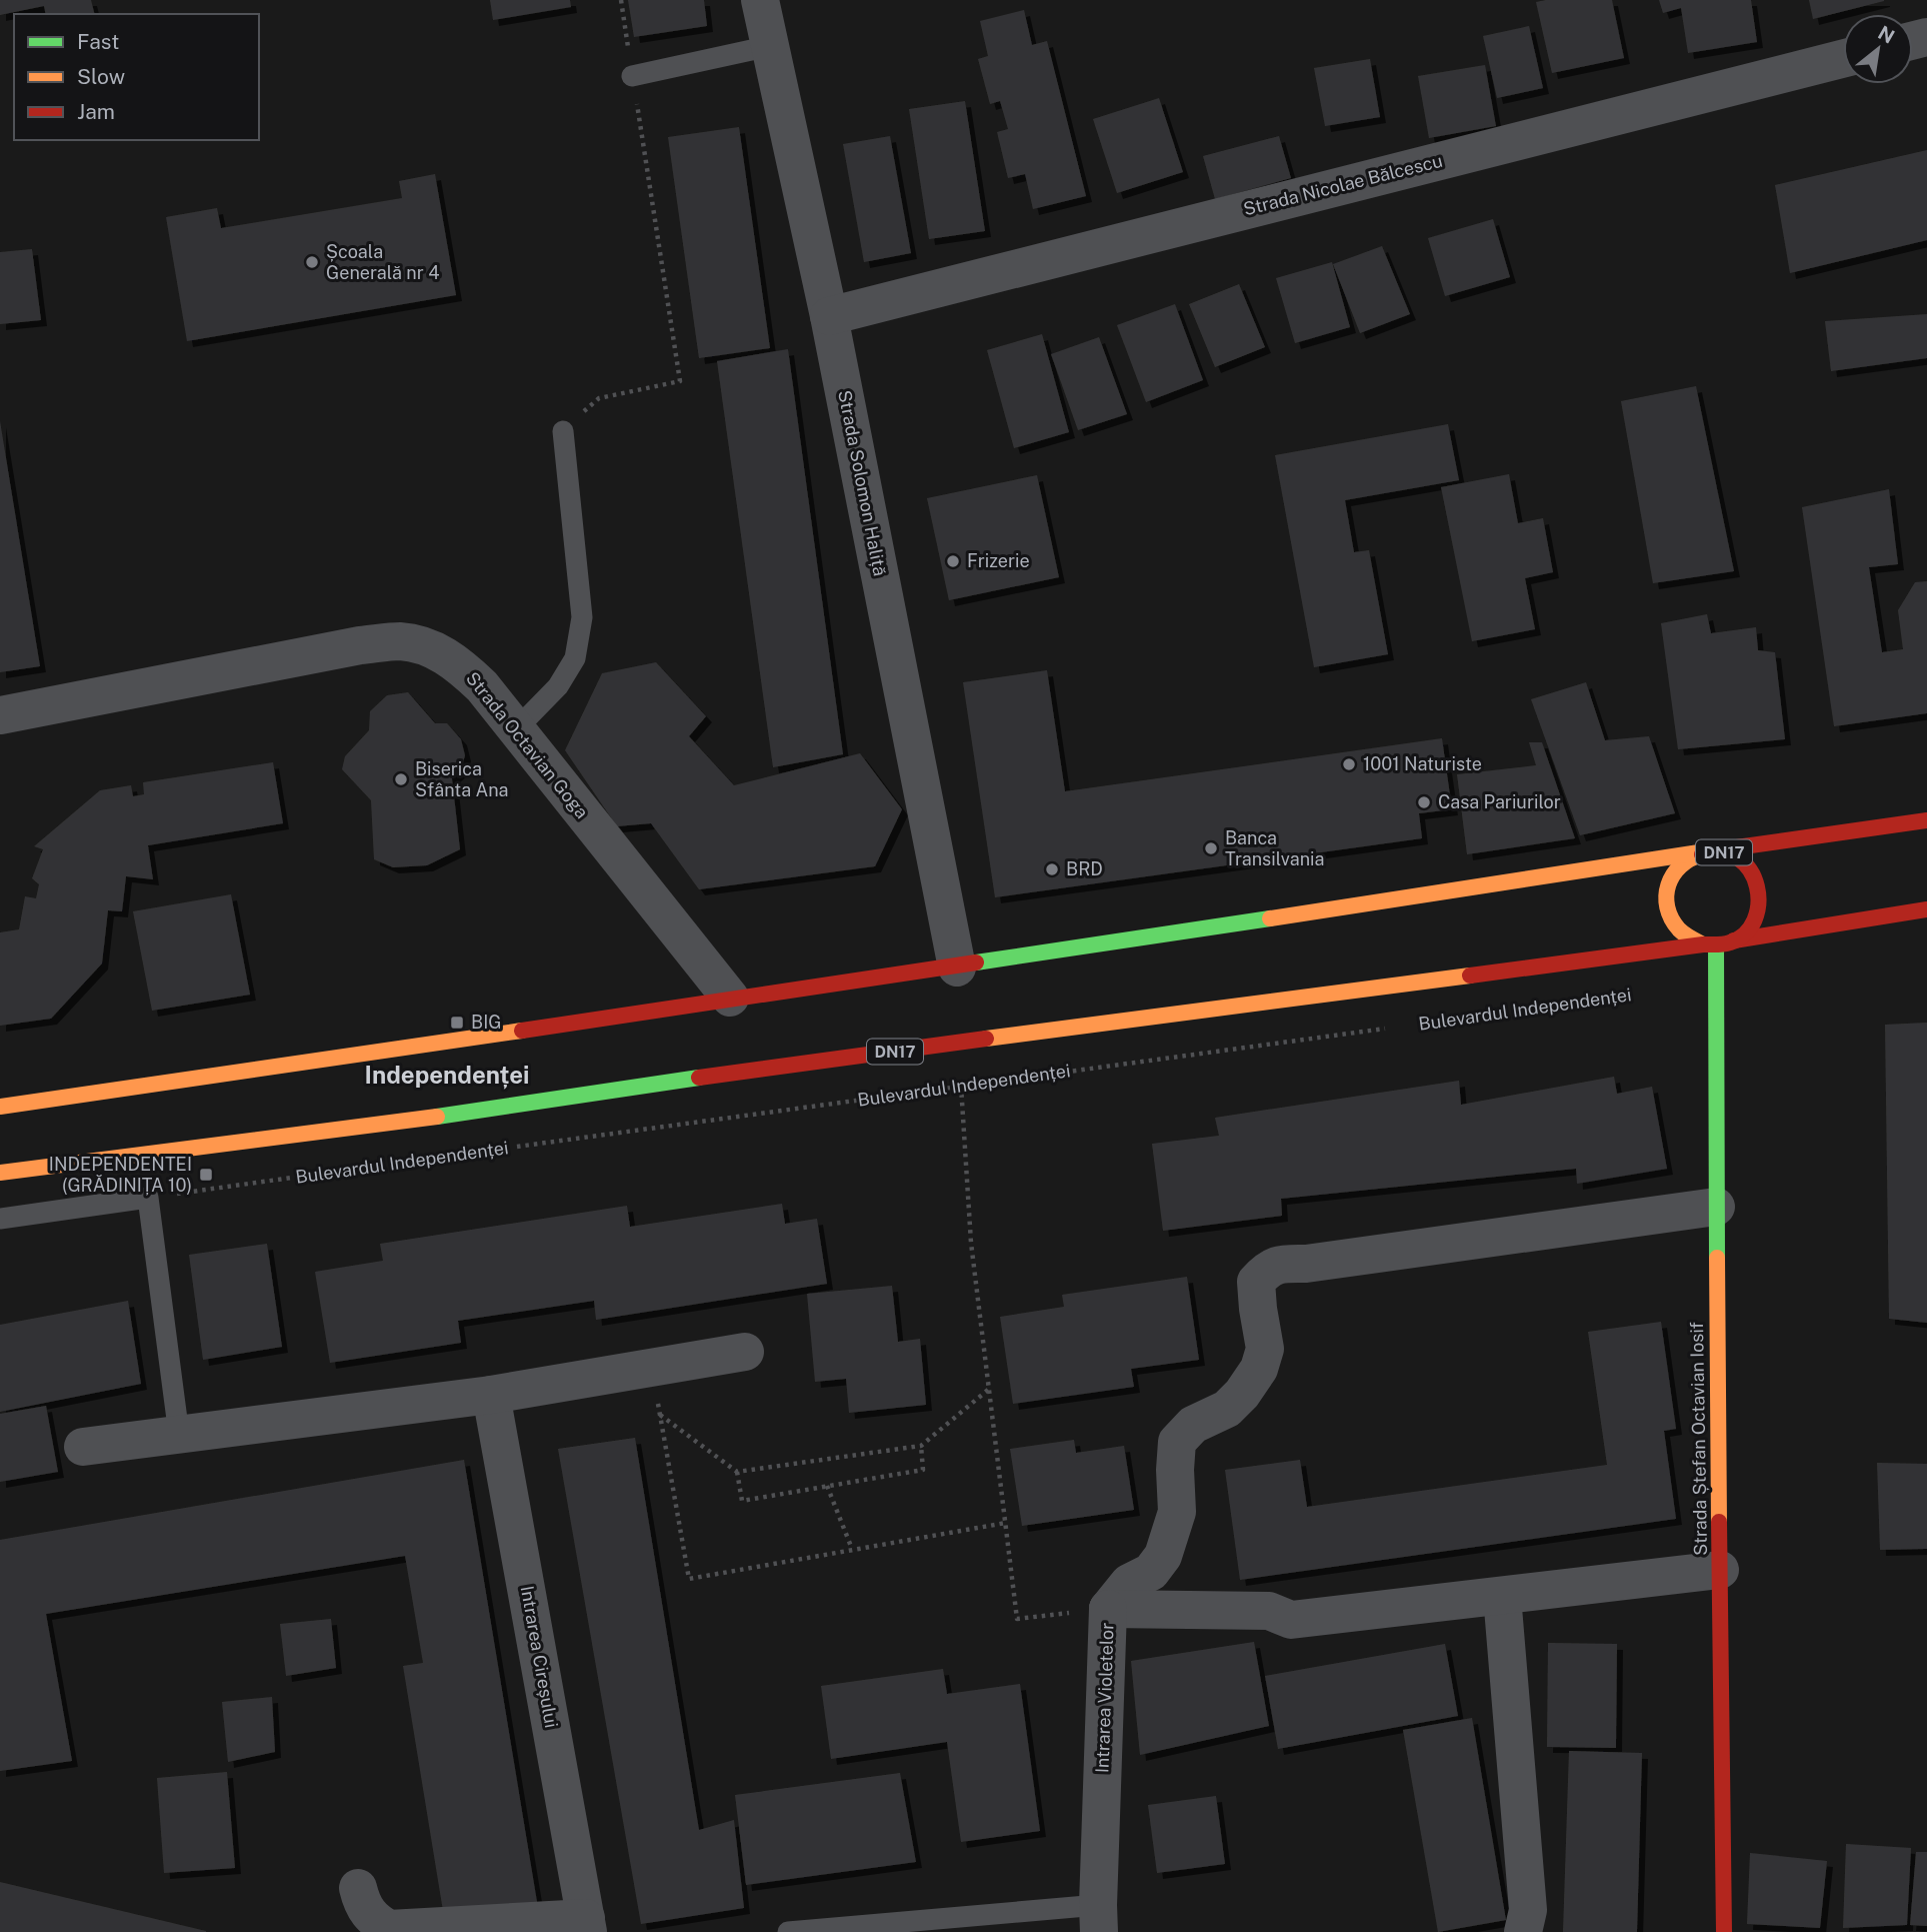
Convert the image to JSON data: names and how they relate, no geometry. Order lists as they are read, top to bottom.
{
  "streets": {
    "main road": ["DN17", "Strada Ștefan Octavian Iosif"],
    "street": [
      "Strada Nicolae Bălcescu",
      "Strada Solomon Haliță",
      "Strada Octavian Goga",
      "Intrarea Cireșului",
      "Intrarea Violetelor"
    ],
    "path": ["Bulevardul Independenței"]
  },
  "crossings": [
    ["Strada Nicolae Bălcescu", "Strada Solomon Haliță"],
    ["Strada Solomon Haliță", "DN17"],
    ["Strada Octavian Goga", "DN17"],
    ["DN17", "Strada Ștefan Octavian Iosif"],
    ["Strada Ștefan Octavian Iosif", "Intrarea Violetelor"]
  ],
  "districts": ["Independenței"],
  "places": {
    "other": [
      "Școala Generală nr 4",
      "Frizerie",
      "1001 Naturiste",
      "Biserica Sfânta Ana",
      "Casa Pariurilor",
      "Banca Transilvania",
      "BRD"
    ],
    "transit": ["BIG", "INDEPENDENTEI (GRĂDINIȚA 10)"]
  },
  "legend": ["Fast", "Slow", "Jam"],
  "north": "top right"
}
